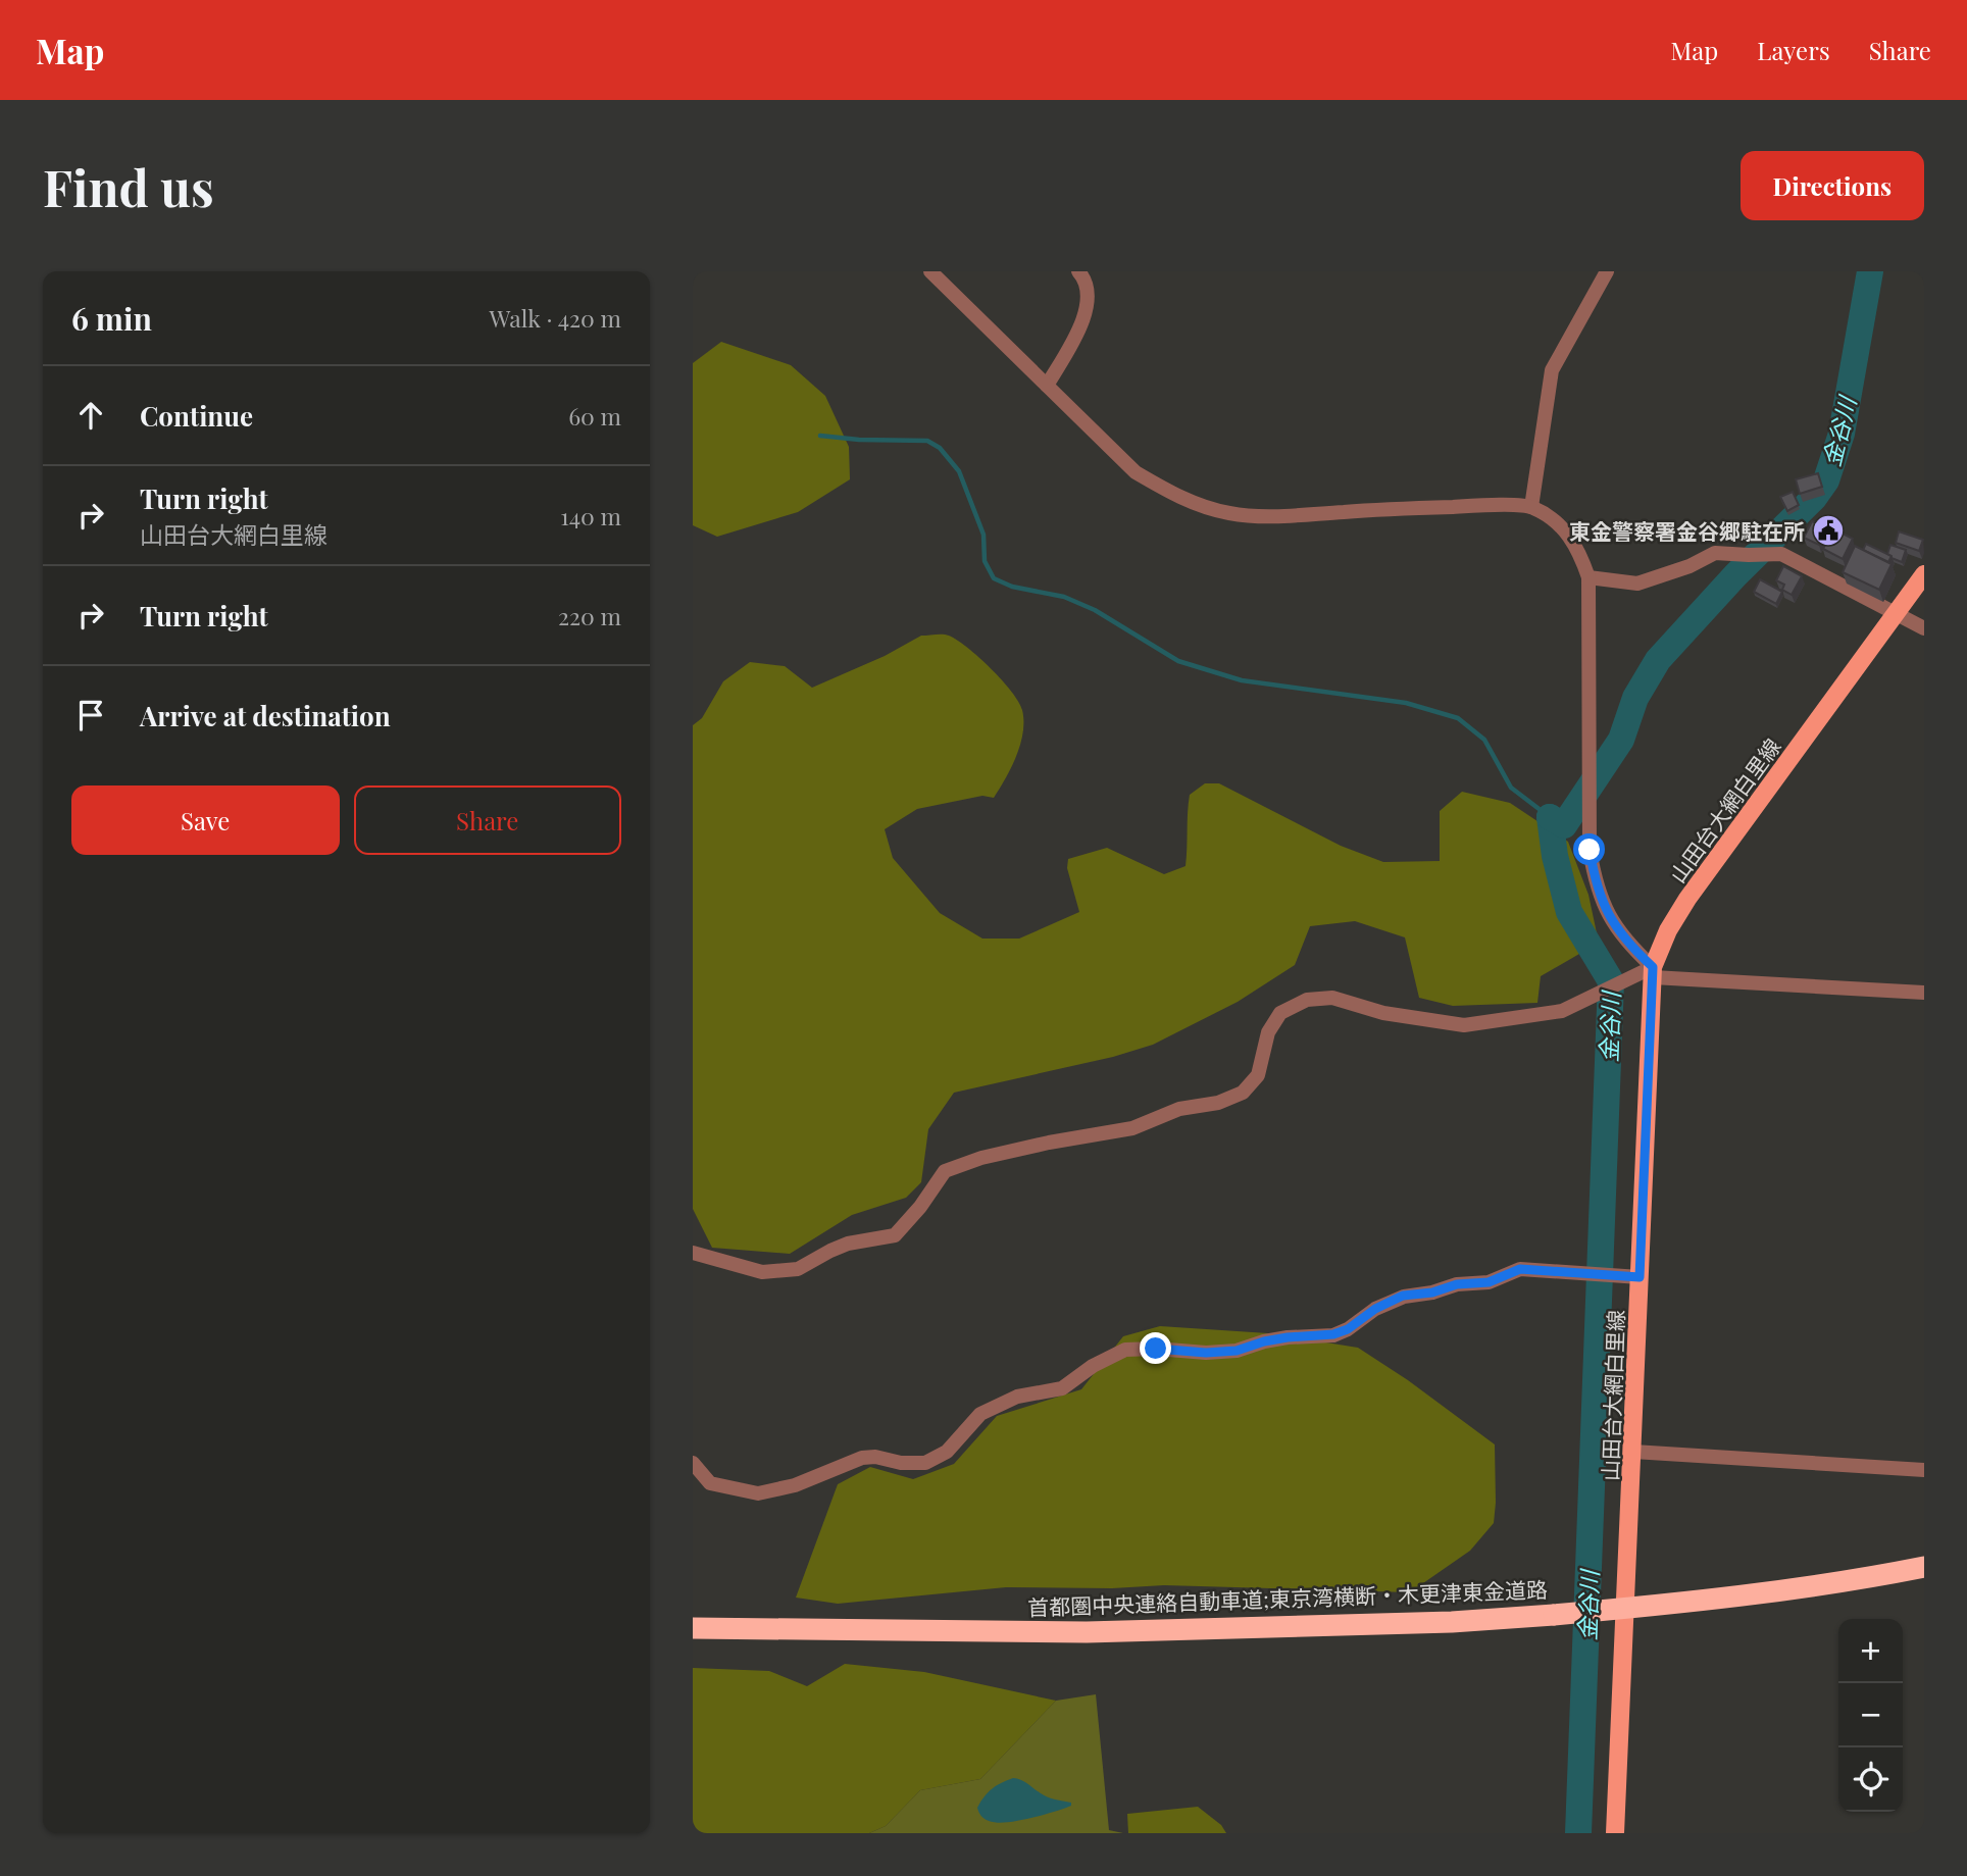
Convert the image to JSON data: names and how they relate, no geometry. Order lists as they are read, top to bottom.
{
  "streets": {
    "highway": ["首都圏中央連絡自動車道;東京湾横断・木更津東金道路"],
    "main road": ["山田台大網白里線"]
  },
  "water": ["金谷川"],
  "places": {
    "public building": ["東金警察署金谷郷駐在所"]
  },
  "page": {
    "header": "Map",
    "nav": ["Map", "Layers", "Share"],
    "buttons": [
      "Directions",
      ["Save", "Share"]
    ],
    "title": "Find us",
    "heading": ["6 min", "Walk · 420 m"],
    "list": [
      ["Continue", "60 m"],
      ["Turn right", "山田台大網白里線", "140 m"],
      ["Turn right", "220 m"],
      "Arrive at destination"
    ],
    "map_buttons": ["+", "−"]
  }
}
